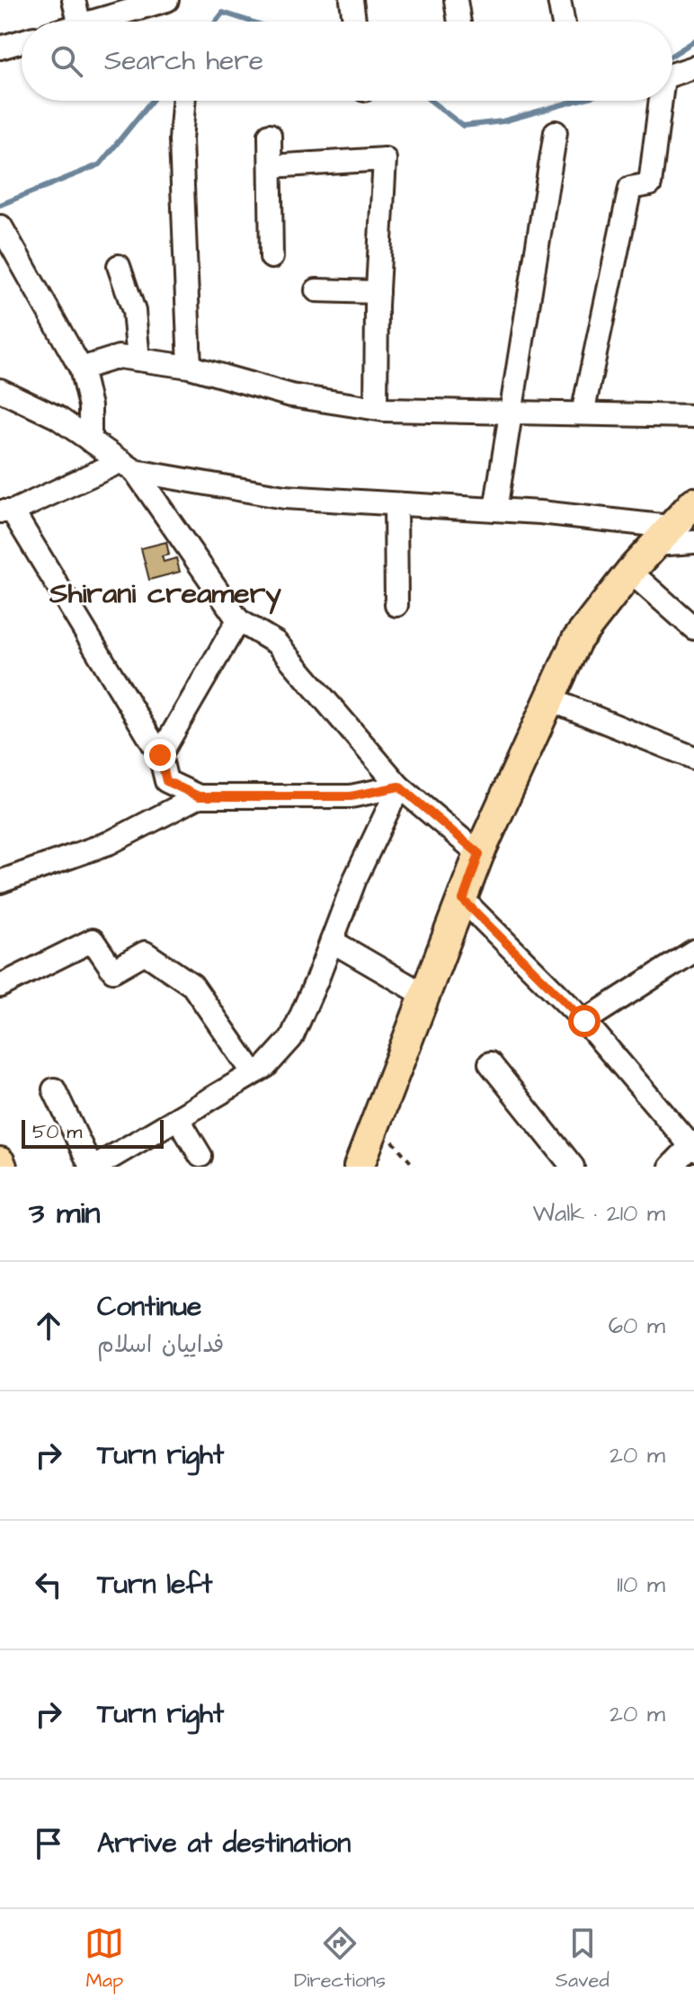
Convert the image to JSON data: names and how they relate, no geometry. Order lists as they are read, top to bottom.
{
  "districts": ["Shirani creamery"],
  "scale_bar": "50 m",
  "page": {
    "search": "Search here",
    "scale": "50 m",
    "heading": ["3 min", "Walk · 210 m"],
    "list": [
      ["Continue", "فداییان اسلام", "60 m"],
      ["Turn right", "20 m"],
      ["Turn left", "110 m"],
      ["Turn right", "20 m"],
      "Arrive at destination"
    ],
    "nav": ["Map", "Directions", "Saved"]
  }
}
